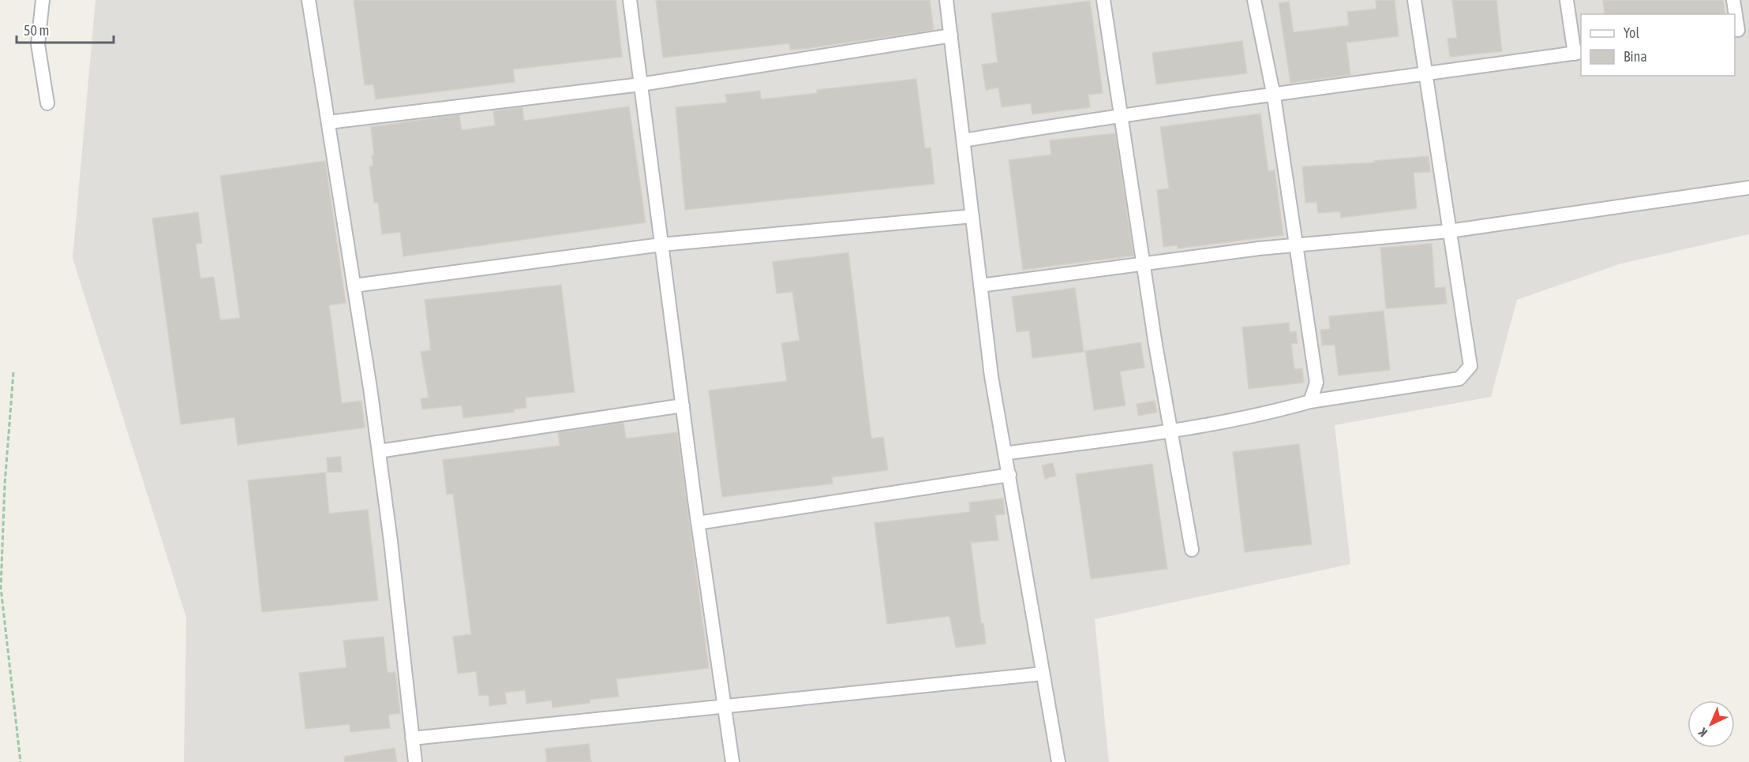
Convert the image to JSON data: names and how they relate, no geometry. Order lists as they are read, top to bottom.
{
  "legend": ["Yol", "Bina"],
  "scale_bar": "50 m",
  "north": "bottom left"
}
